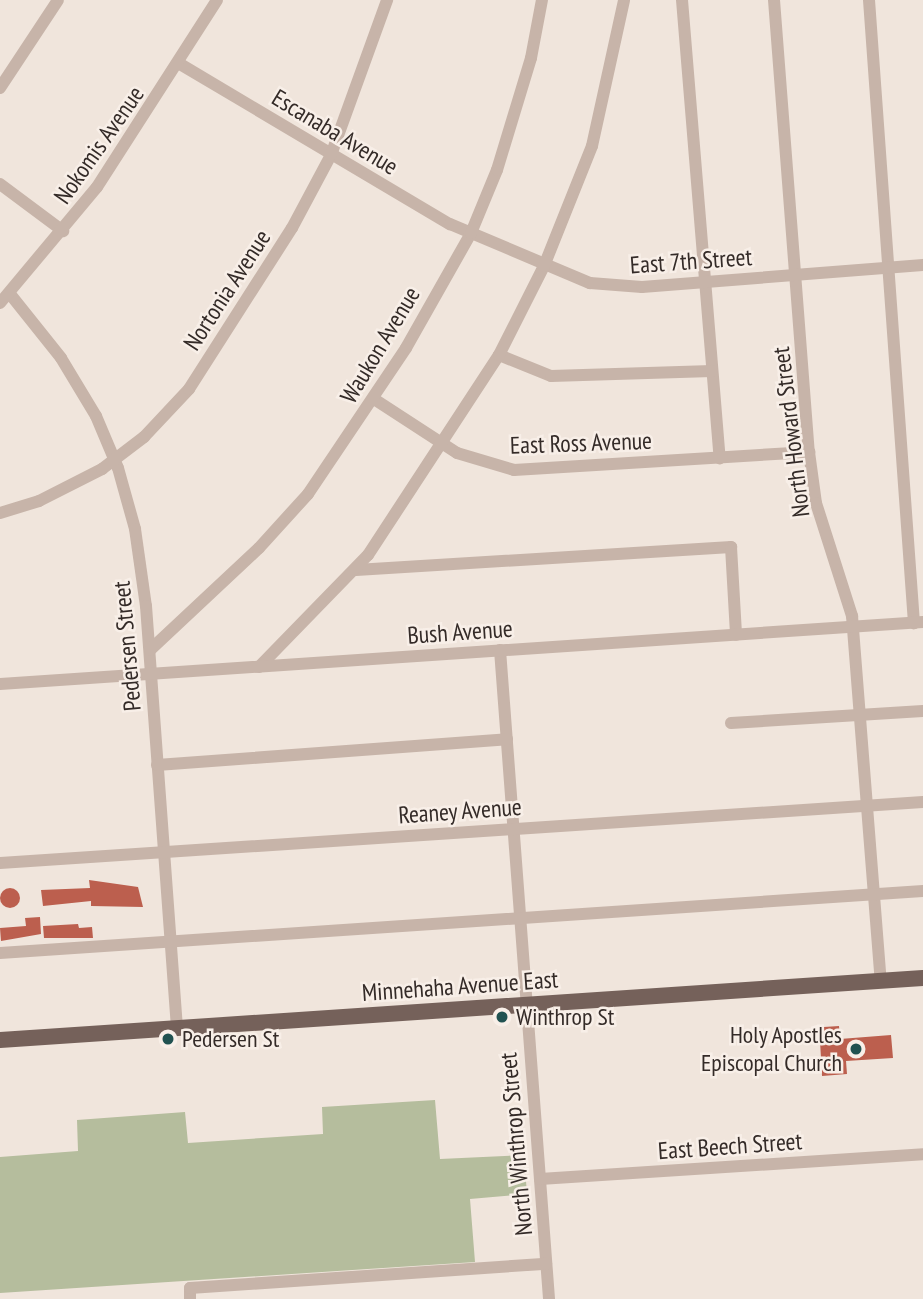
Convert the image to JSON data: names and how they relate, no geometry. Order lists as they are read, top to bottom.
{
  "streets": {
    "main road": ["Minnehaha Avenue East"],
    "street": [
      "Escanaba Avenue",
      "Nokomis Avenue",
      "East 7th Street",
      "Nortonia Avenue",
      "Waukon Avenue",
      "North Howard Street",
      "East Ross Avenue",
      "Bush Avenue",
      "Pedersen Street",
      "Reaney Avenue",
      "North Winthrop Street",
      "East Beech Street"
    ]
  },
  "crossings": [
    ["Escanaba Avenue", "Nokomis Avenue"],
    ["Escanaba Avenue", "East 7th Street"],
    ["Escanaba Avenue", "Nortonia Avenue"],
    ["Escanaba Avenue", "Waukon Avenue"],
    ["Nokomis Avenue", "Pedersen Street"],
    ["East 7th Street", "Waukon Avenue"],
    ["East 7th Street", "North Howard Street"],
    ["Nortonia Avenue", "Pedersen Street"],
    ["Waukon Avenue", "East Ross Avenue"],
    ["Waukon Avenue", "Pedersen Street"],
    ["North Howard Street", "East Ross Avenue"],
    ["North Howard Street", "Bush Avenue"],
    ["North Howard Street", "Reaney Avenue"],
    ["North Howard Street", "Minnehaha Avenue East"],
    ["Bush Avenue", "Pedersen Street"],
    ["Bush Avenue", "North Winthrop Street"],
    ["Pedersen Street", "Reaney Avenue"],
    ["Pedersen Street", "Minnehaha Avenue East"],
    ["Reaney Avenue", "North Winthrop Street"],
    ["Minnehaha Avenue East", "North Winthrop Street"],
    ["North Winthrop Street", "East Beech Street"]
  ],
  "places": ["Winthrop St", "Pedersen St", "Holy Apostles Episcopal Church"]
}
